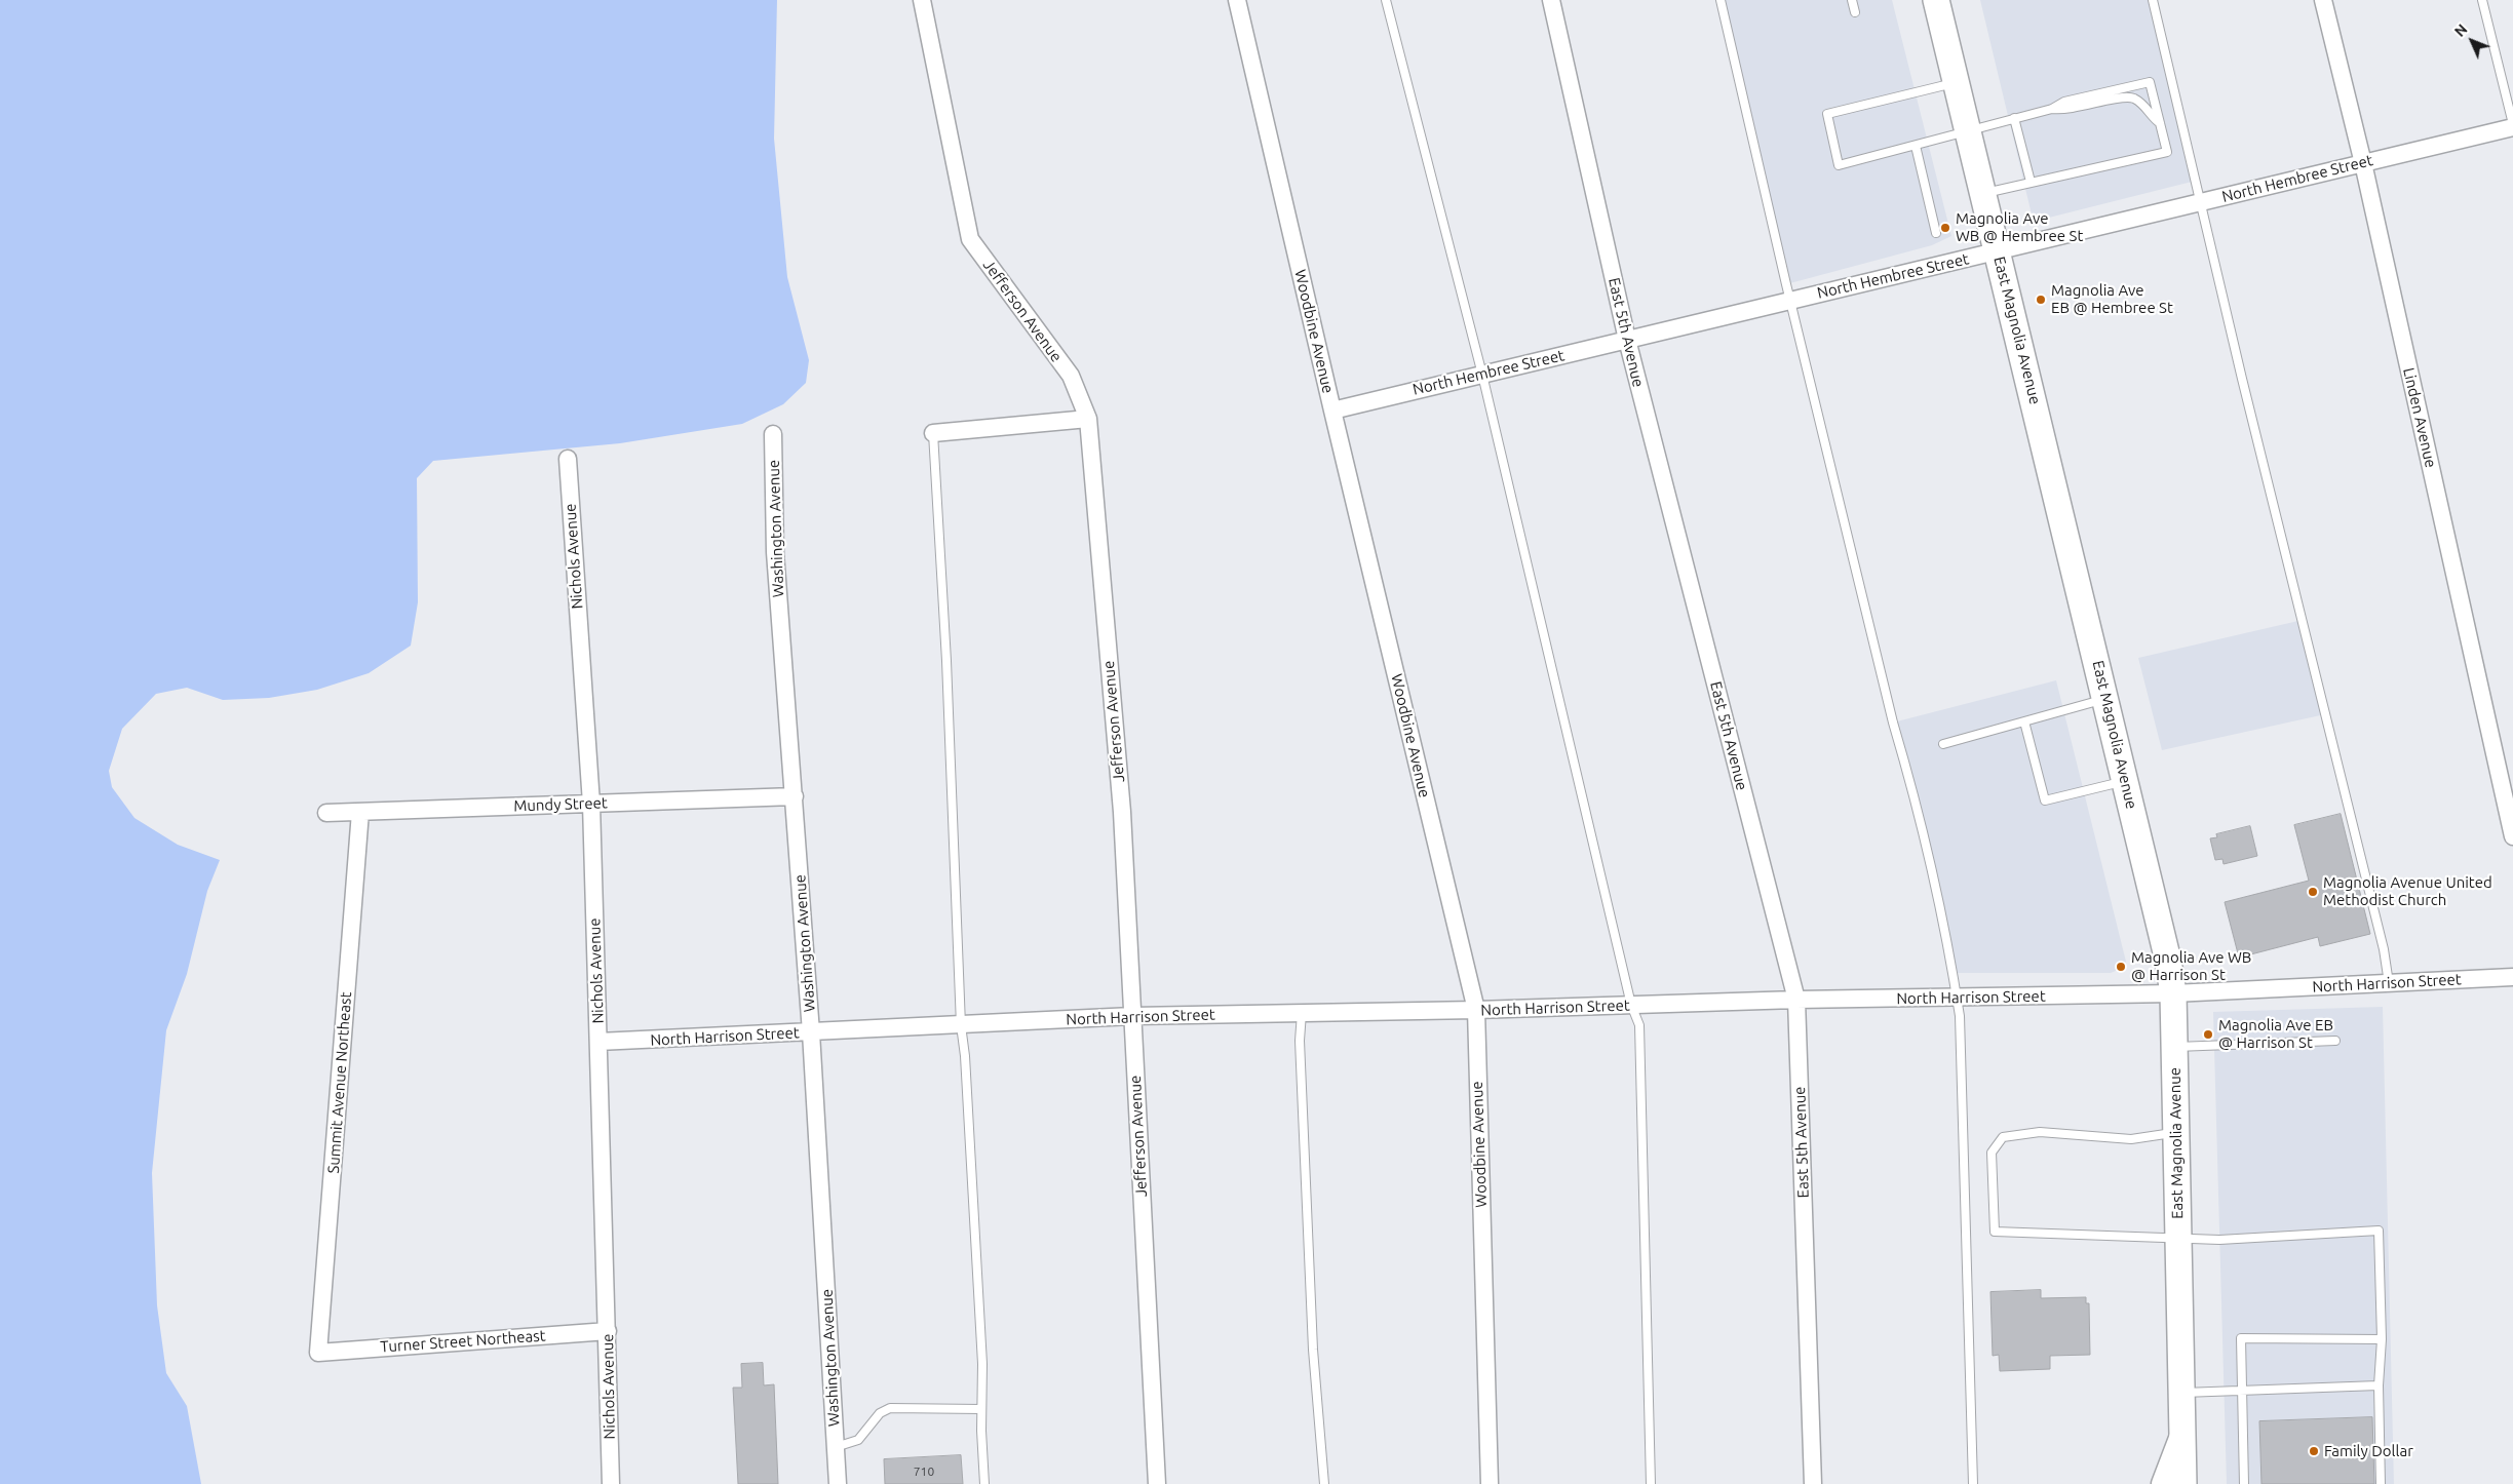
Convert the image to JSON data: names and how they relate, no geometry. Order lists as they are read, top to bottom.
{
  "streets": {
    "main road": ["East Magnolia Avenue"],
    "street": [
      "North Hembree Street",
      "Jefferson Avenue",
      "Woodbine Avenue",
      "East 5th Avenue",
      "Linden Avenue",
      "Washington Avenue",
      "Nichols Avenue",
      "Mundy Street",
      "North Harrison Street",
      "Summit Avenue Northeast",
      "Turner Street Northeast"
    ]
  },
  "crossings": [
    ["North Hembree Street", "East Magnolia Avenue"],
    ["North Hembree Street", "Woodbine Avenue"],
    ["North Hembree Street", "East 5th Avenue"],
    ["North Hembree Street", "Linden Avenue"],
    ["Jefferson Avenue", "North Harrison Street"],
    ["East Magnolia Avenue", "North Harrison Street"],
    ["Woodbine Avenue", "North Harrison Street"],
    ["East 5th Avenue", "North Harrison Street"],
    ["Washington Avenue", "Mundy Street"],
    ["Washington Avenue", "North Harrison Street"],
    ["Nichols Avenue", "Mundy Street"],
    ["Nichols Avenue", "North Harrison Street"],
    ["Nichols Avenue", "Turner Street Northeast"],
    ["Mundy Street", "Summit Avenue Northeast"],
    ["Summit Avenue Northeast", "Turner Street Northeast"]
  ],
  "places": [
    "Magnolia Ave WB @ Hembree St",
    "Magnolia Ave EB @ Hembree St",
    "Magnolia Avenue United Methodist Church",
    "Magnolia Ave WB @ Harrison St",
    "Magnolia Ave EB @ Harrison St",
    "Family Dollar"
  ],
  "house_numbers": ["710"],
  "north": "top left"
}
